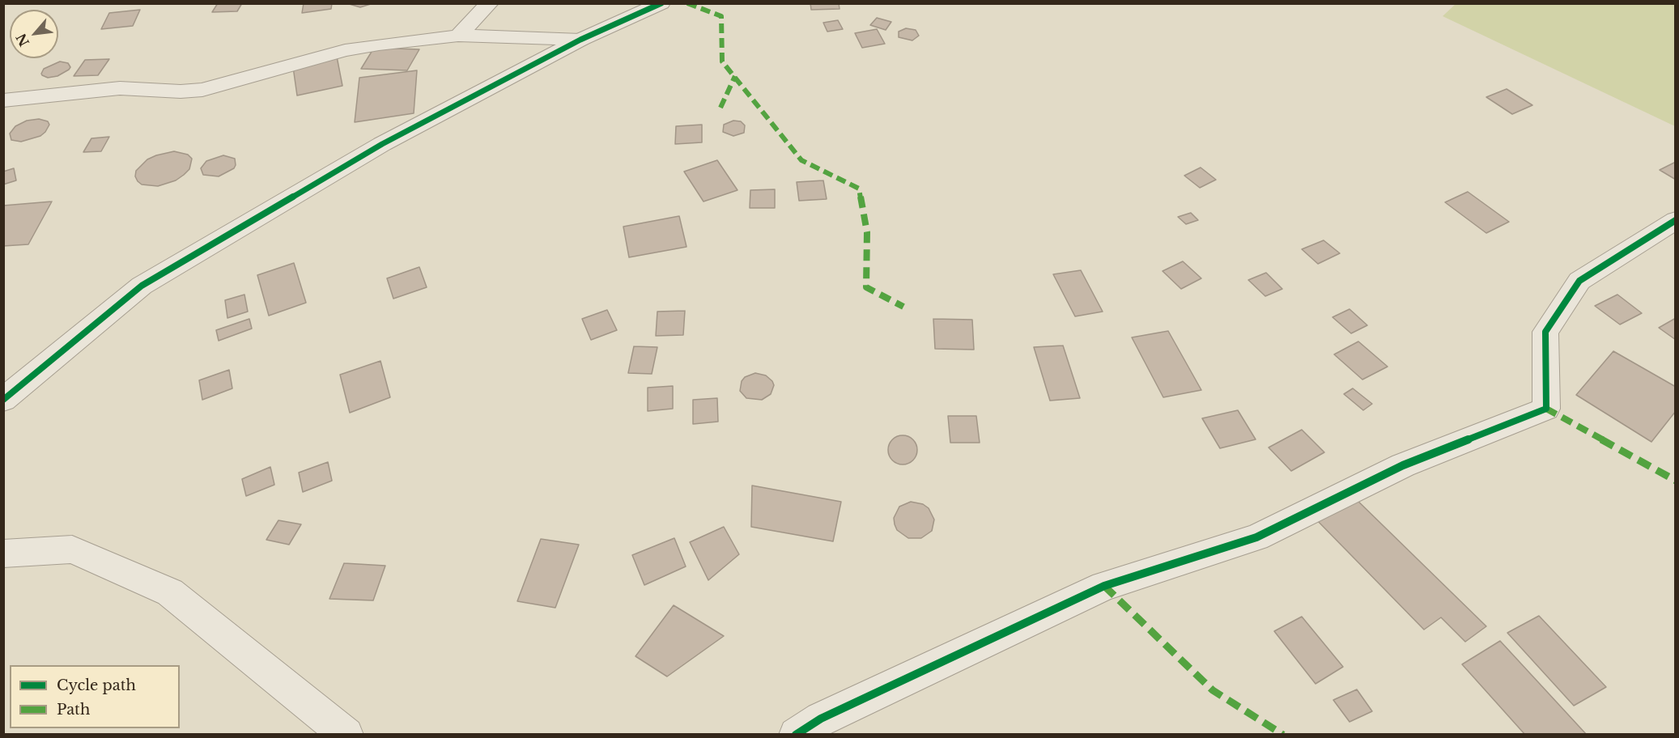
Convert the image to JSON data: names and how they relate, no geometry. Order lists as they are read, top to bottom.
{
  "legend": ["Cycle path", "Path"],
  "north": "bottom left"
}
